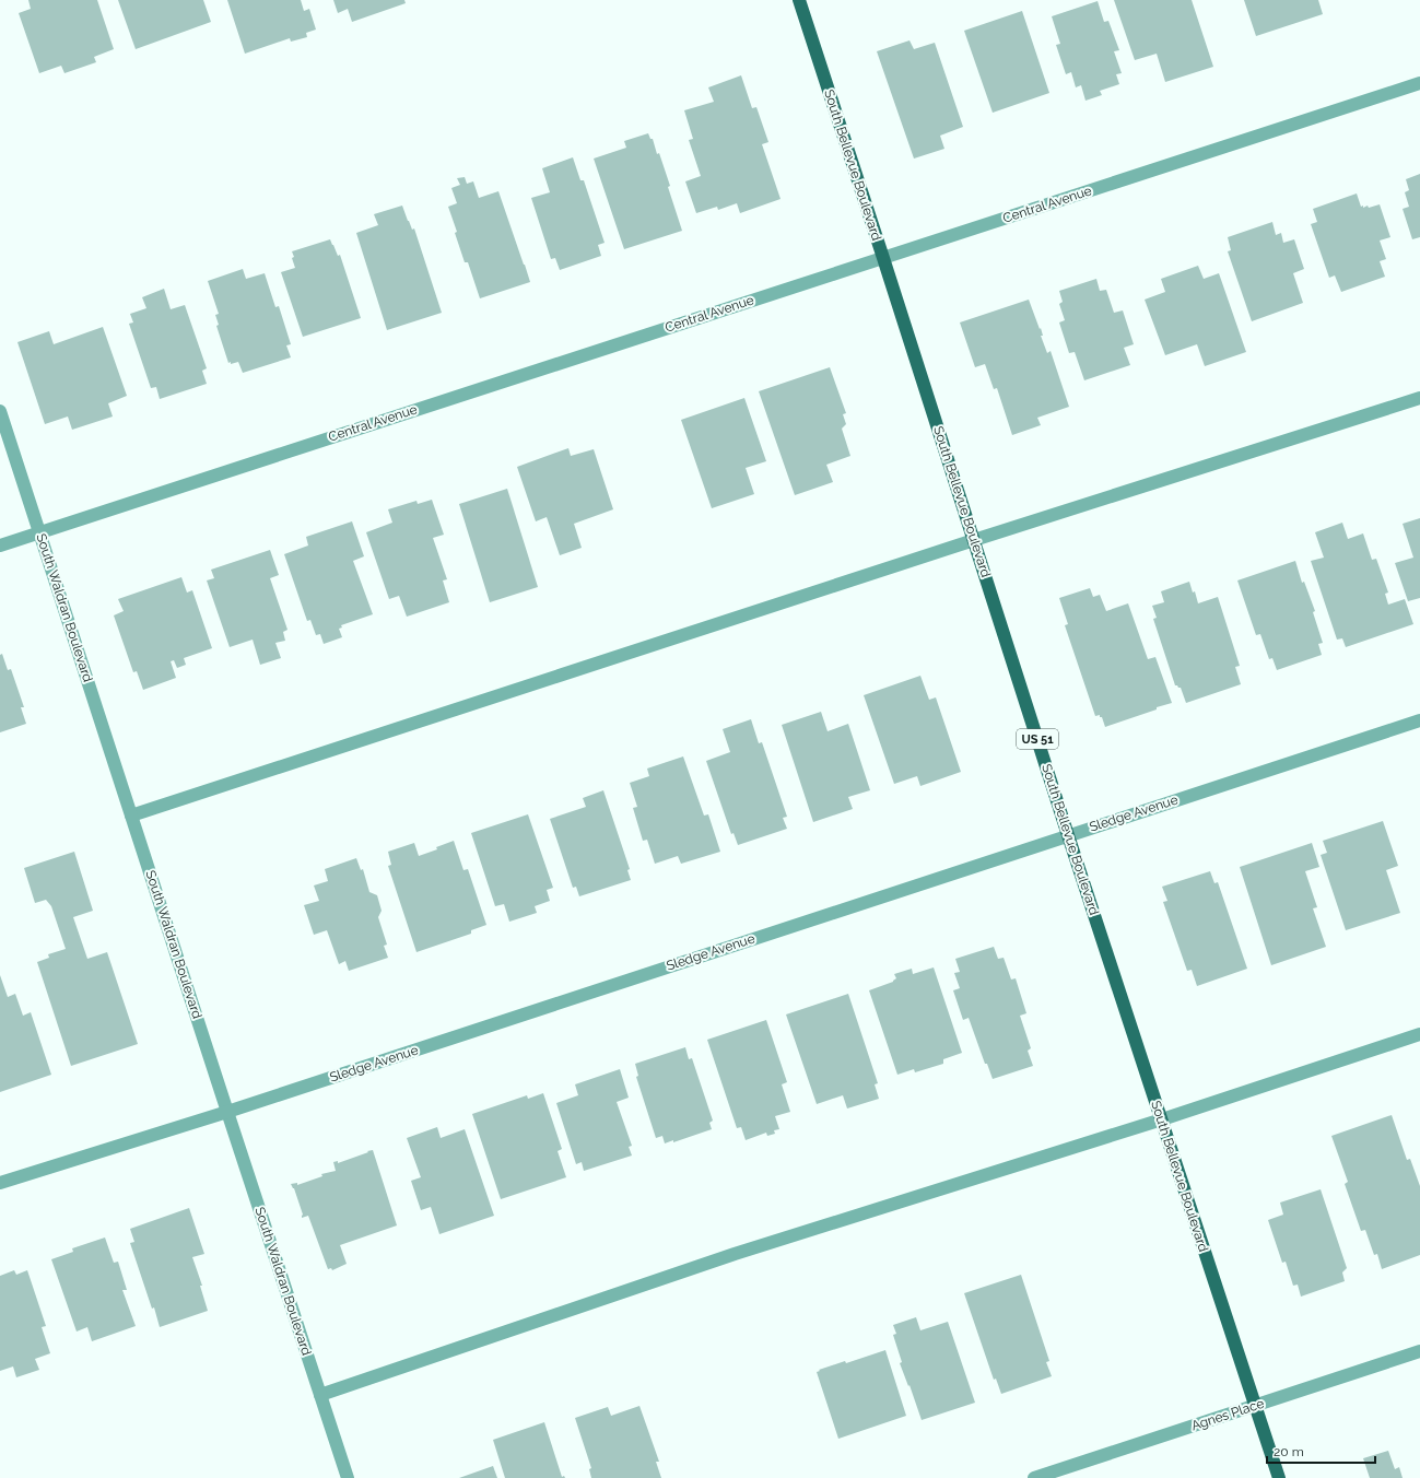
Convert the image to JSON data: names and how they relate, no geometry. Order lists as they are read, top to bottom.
{
  "streets": {
    "main road": ["South Bellevue Boulevard", "US 51"],
    "street": [
      "Central Avenue",
      "South Waldran Boulevard",
      "Sledge Avenue",
      "Agnes Place"
    ]
  },
  "crossings": [
    ["South Bellevue Boulevard", "Central Avenue"],
    ["South Bellevue Boulevard", "Sledge Avenue"],
    ["South Bellevue Boulevard", "Agnes Place"],
    ["Central Avenue", "South Waldran Boulevard"],
    ["South Waldran Boulevard", "Sledge Avenue"]
  ],
  "scale_bar": "20 m"
}
